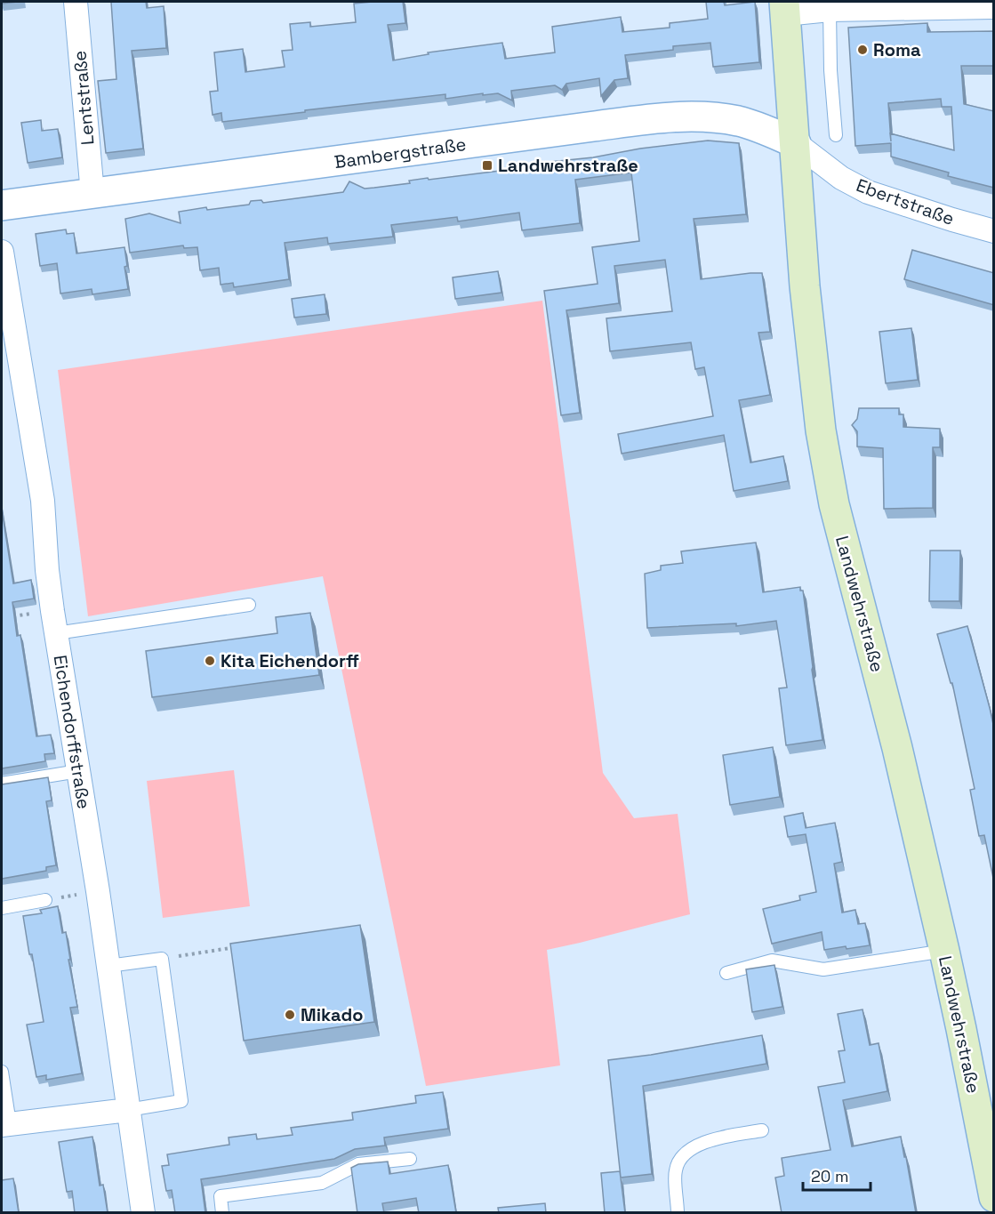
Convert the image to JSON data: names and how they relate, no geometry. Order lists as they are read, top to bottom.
{
  "streets": {
    "main road": ["Landwehrstraße"],
    "street": [
      "Lentstraße",
      "Bambergstraße",
      "Ebertstraße",
      "Eichendorffstraße"
    ]
  },
  "crossings": [
    ["Lentstraße", "Bambergstraße"],
    ["Bambergstraße", "Ebertstraße"],
    ["Bambergstraße", "Landwehrstraße"],
    ["Ebertstraße", "Landwehrstraße"]
  ],
  "places": {
    "other": ["Roma", "Kita Eichendorff", "Mikado"],
    "transit": ["Landwehrstraße"]
  },
  "scale_bar": "20 m"
}
